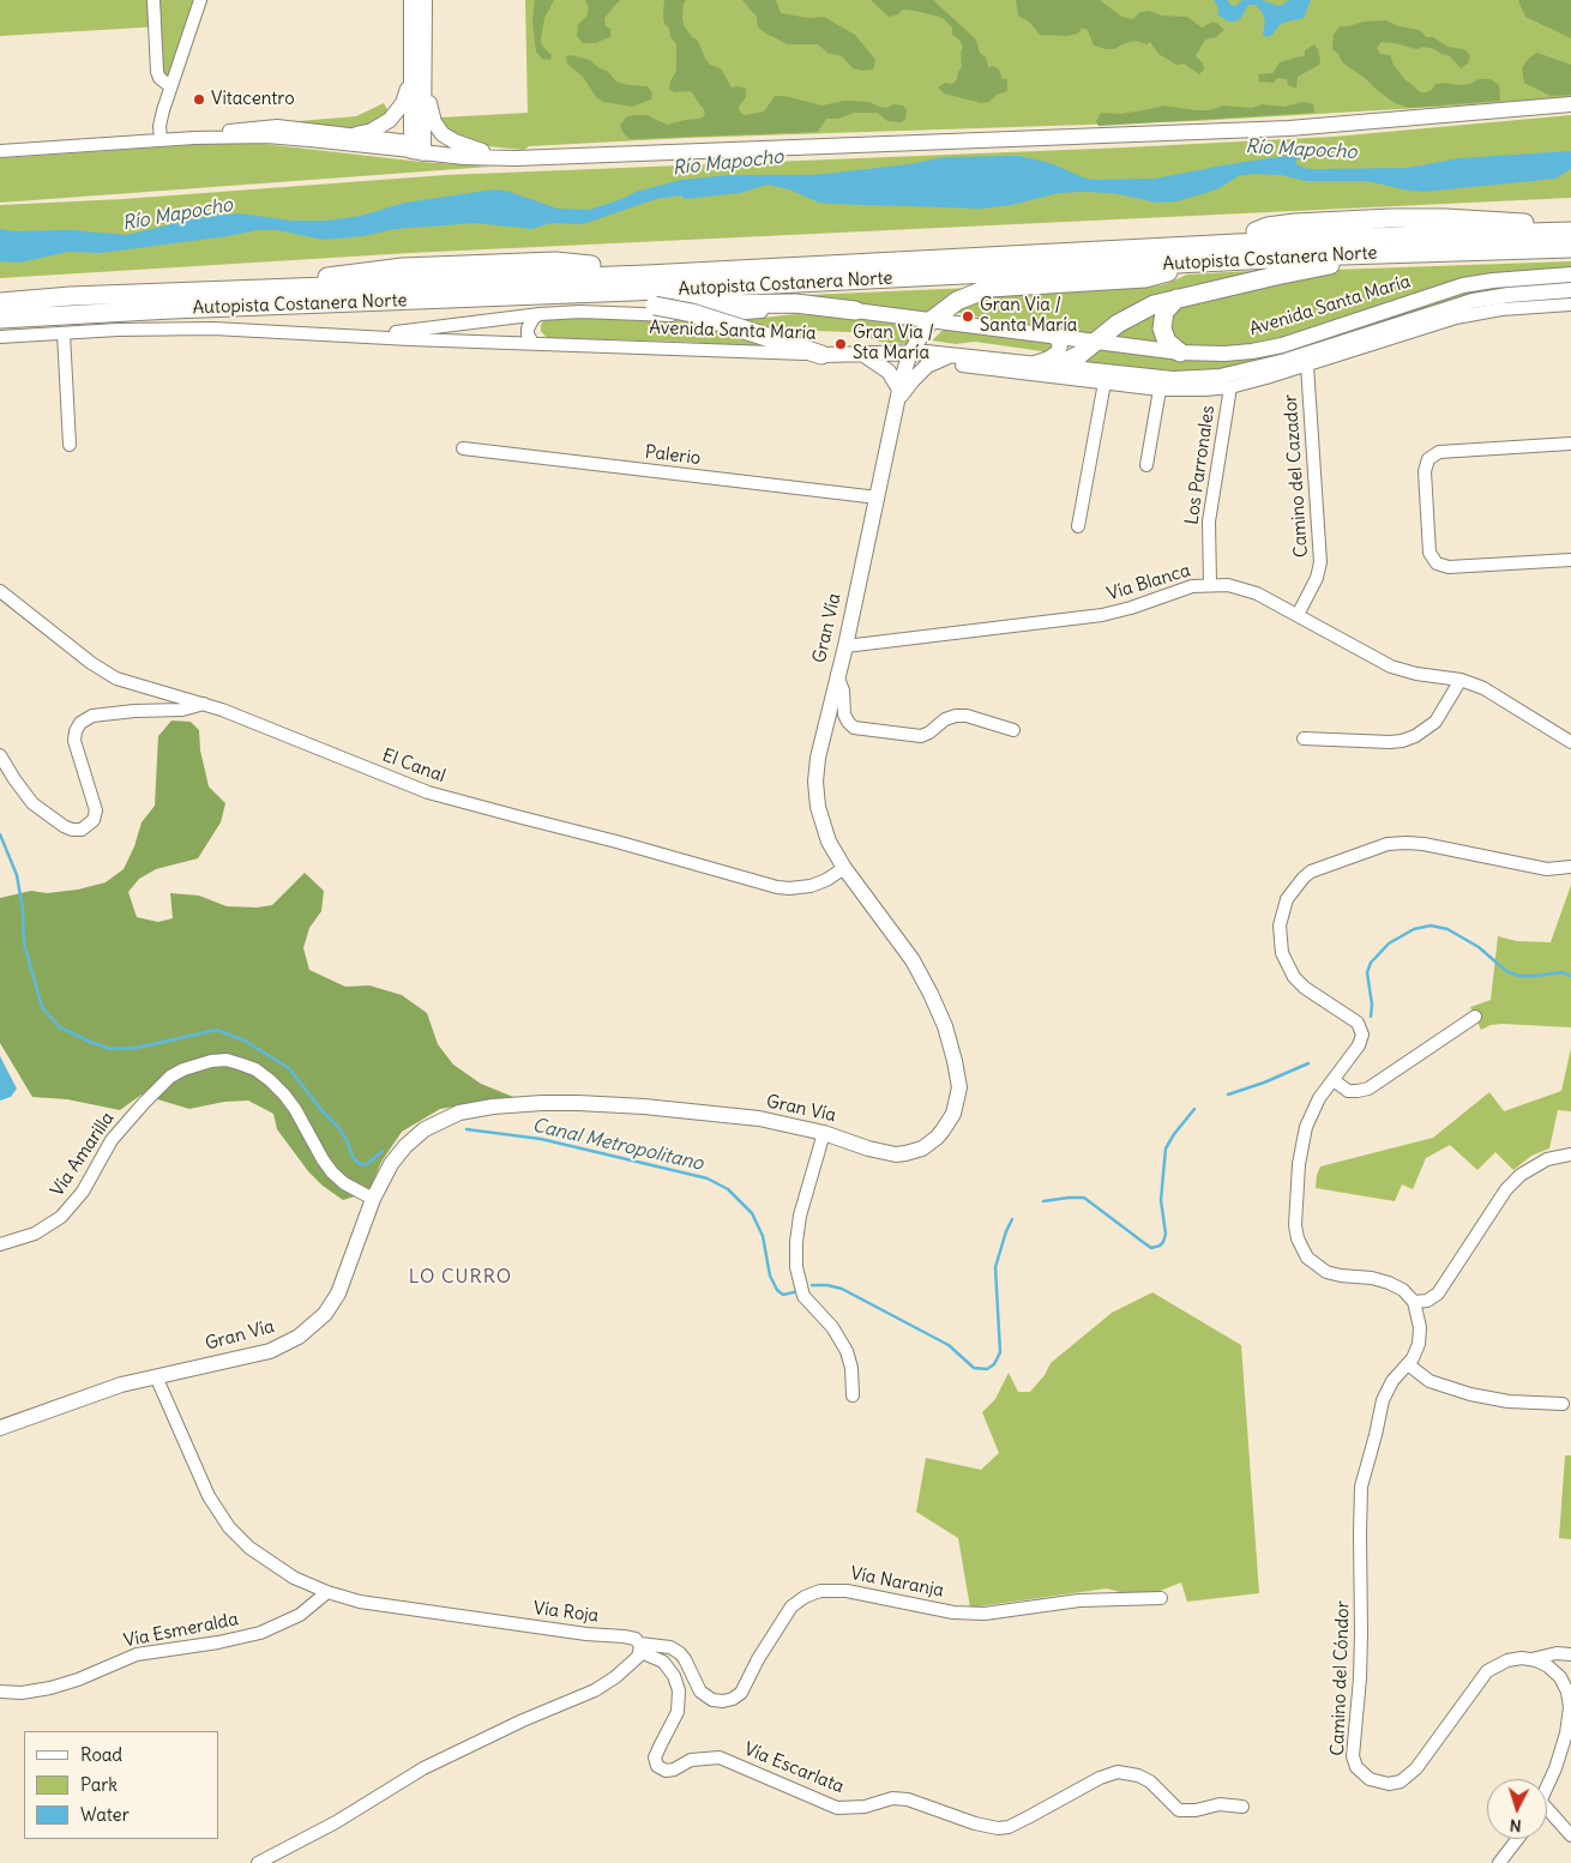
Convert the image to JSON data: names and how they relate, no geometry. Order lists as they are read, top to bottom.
{
  "streets": {
    "highway": ["Autopista Costanera Norte"],
    "main road": ["Avenida Santa María", "Gran Vía"],
    "street": [
      "Palerio",
      "Los Parronales",
      "Camino del Cazador",
      "Vía Blanca",
      "El Canal",
      "Vía Amarilla",
      "Vía Naranja",
      "Vía Roja",
      "Vía Esmeralda",
      "Camino del Cóndor",
      "Vía Escarlata"
    ]
  },
  "crossings": [
    ["Avenida Santa María", "Los Parronales"],
    ["Avenida Santa María", "Camino del Cazador"],
    ["Avenida Santa María", "Gran Vía"],
    ["Palerio", "Gran Vía"],
    ["Los Parronales", "Vía Blanca"],
    ["Camino del Cazador", "Vía Blanca"],
    ["Vía Blanca", "Gran Vía"],
    ["Gran Vía", "El Canal"],
    ["Gran Vía", "Vía Amarilla"],
    ["Gran Vía", "Vía Roja"],
    ["Vía Naranja", "Vía Roja"],
    ["Vía Naranja", "Vía Escarlata"],
    ["Vía Roja", "Vía Esmeralda"],
    ["Vía Roja", "Vía Escarlata"]
  ],
  "districts": ["LO CURRO"],
  "water": ["Río Mapocho", "Canal Metropolitano"],
  "places": ["Vitacentro", "Gran Via / Santa María", "Gran Via / Sta María"],
  "legend": ["Road", "Park", "Water"],
  "north": "bottom"
}
